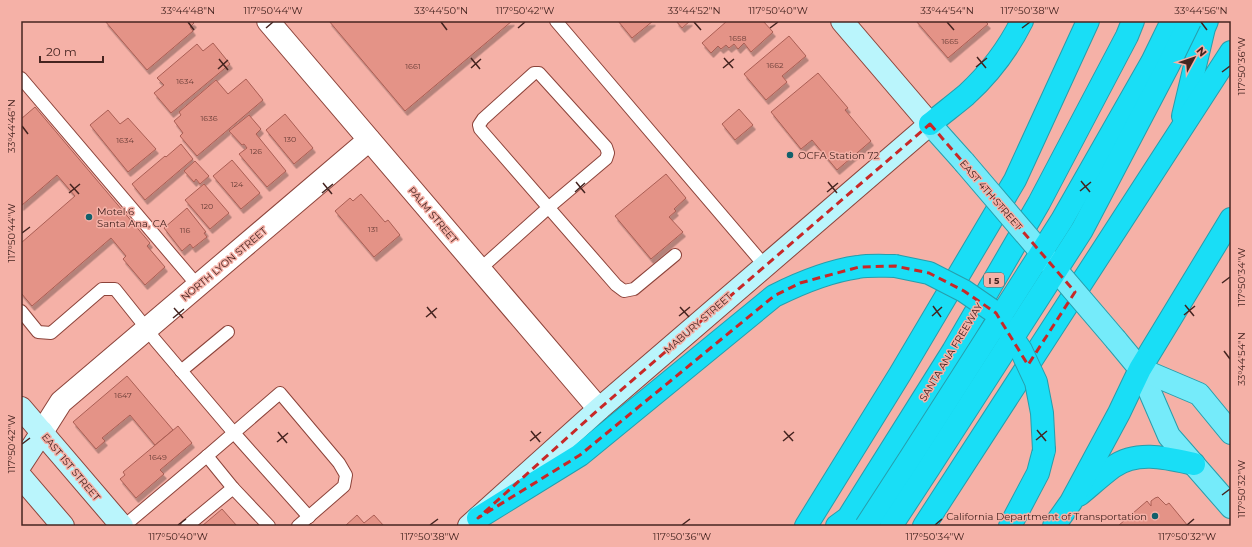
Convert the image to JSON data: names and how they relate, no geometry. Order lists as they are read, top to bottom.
{
  "streets": {
    "highway": ["I 5", "SANTA ANA FREEWAY"],
    "main road": [
      "EAST 4TH STREET",
      "NORTH LYON STREET",
      "MABURY STREET",
      "EAST 1ST STREET"
    ],
    "street": ["PALM STREET"]
  },
  "crossings": [
    ["EAST 4TH STREET", "MABURY STREET"],
    ["PALM STREET", "NORTH LYON STREET"],
    ["PALM STREET", "MABURY STREET"],
    ["NORTH LYON STREET", "EAST 1ST STREET"]
  ],
  "places": ["OCFA Station 72", "Motel 6 Santa Ana, CA", "California Department of Transportation"],
  "house_numbers": [
    "1658",
    "1665",
    "1662",
    "1661",
    "1634",
    "1636",
    "130",
    "1634",
    "126",
    "124",
    "120",
    "131",
    "116",
    "1647",
    "1649"
  ],
  "scale_bar": "20 m",
  "north": "top right",
  "coordinates": [
    "33°44'48\"N",
    "117°50'44\"W",
    "33°44'50\"N",
    "117°50'42\"W",
    "33°44'52\"N",
    "117°50'40\"W",
    "33°44'54\"N",
    "117°50'38\"W",
    "33°44'56\"N",
    "117°50'36\"W",
    "33°44'46\"N",
    "117°50'34\"W",
    "117°50'32\"W"
  ]
}
